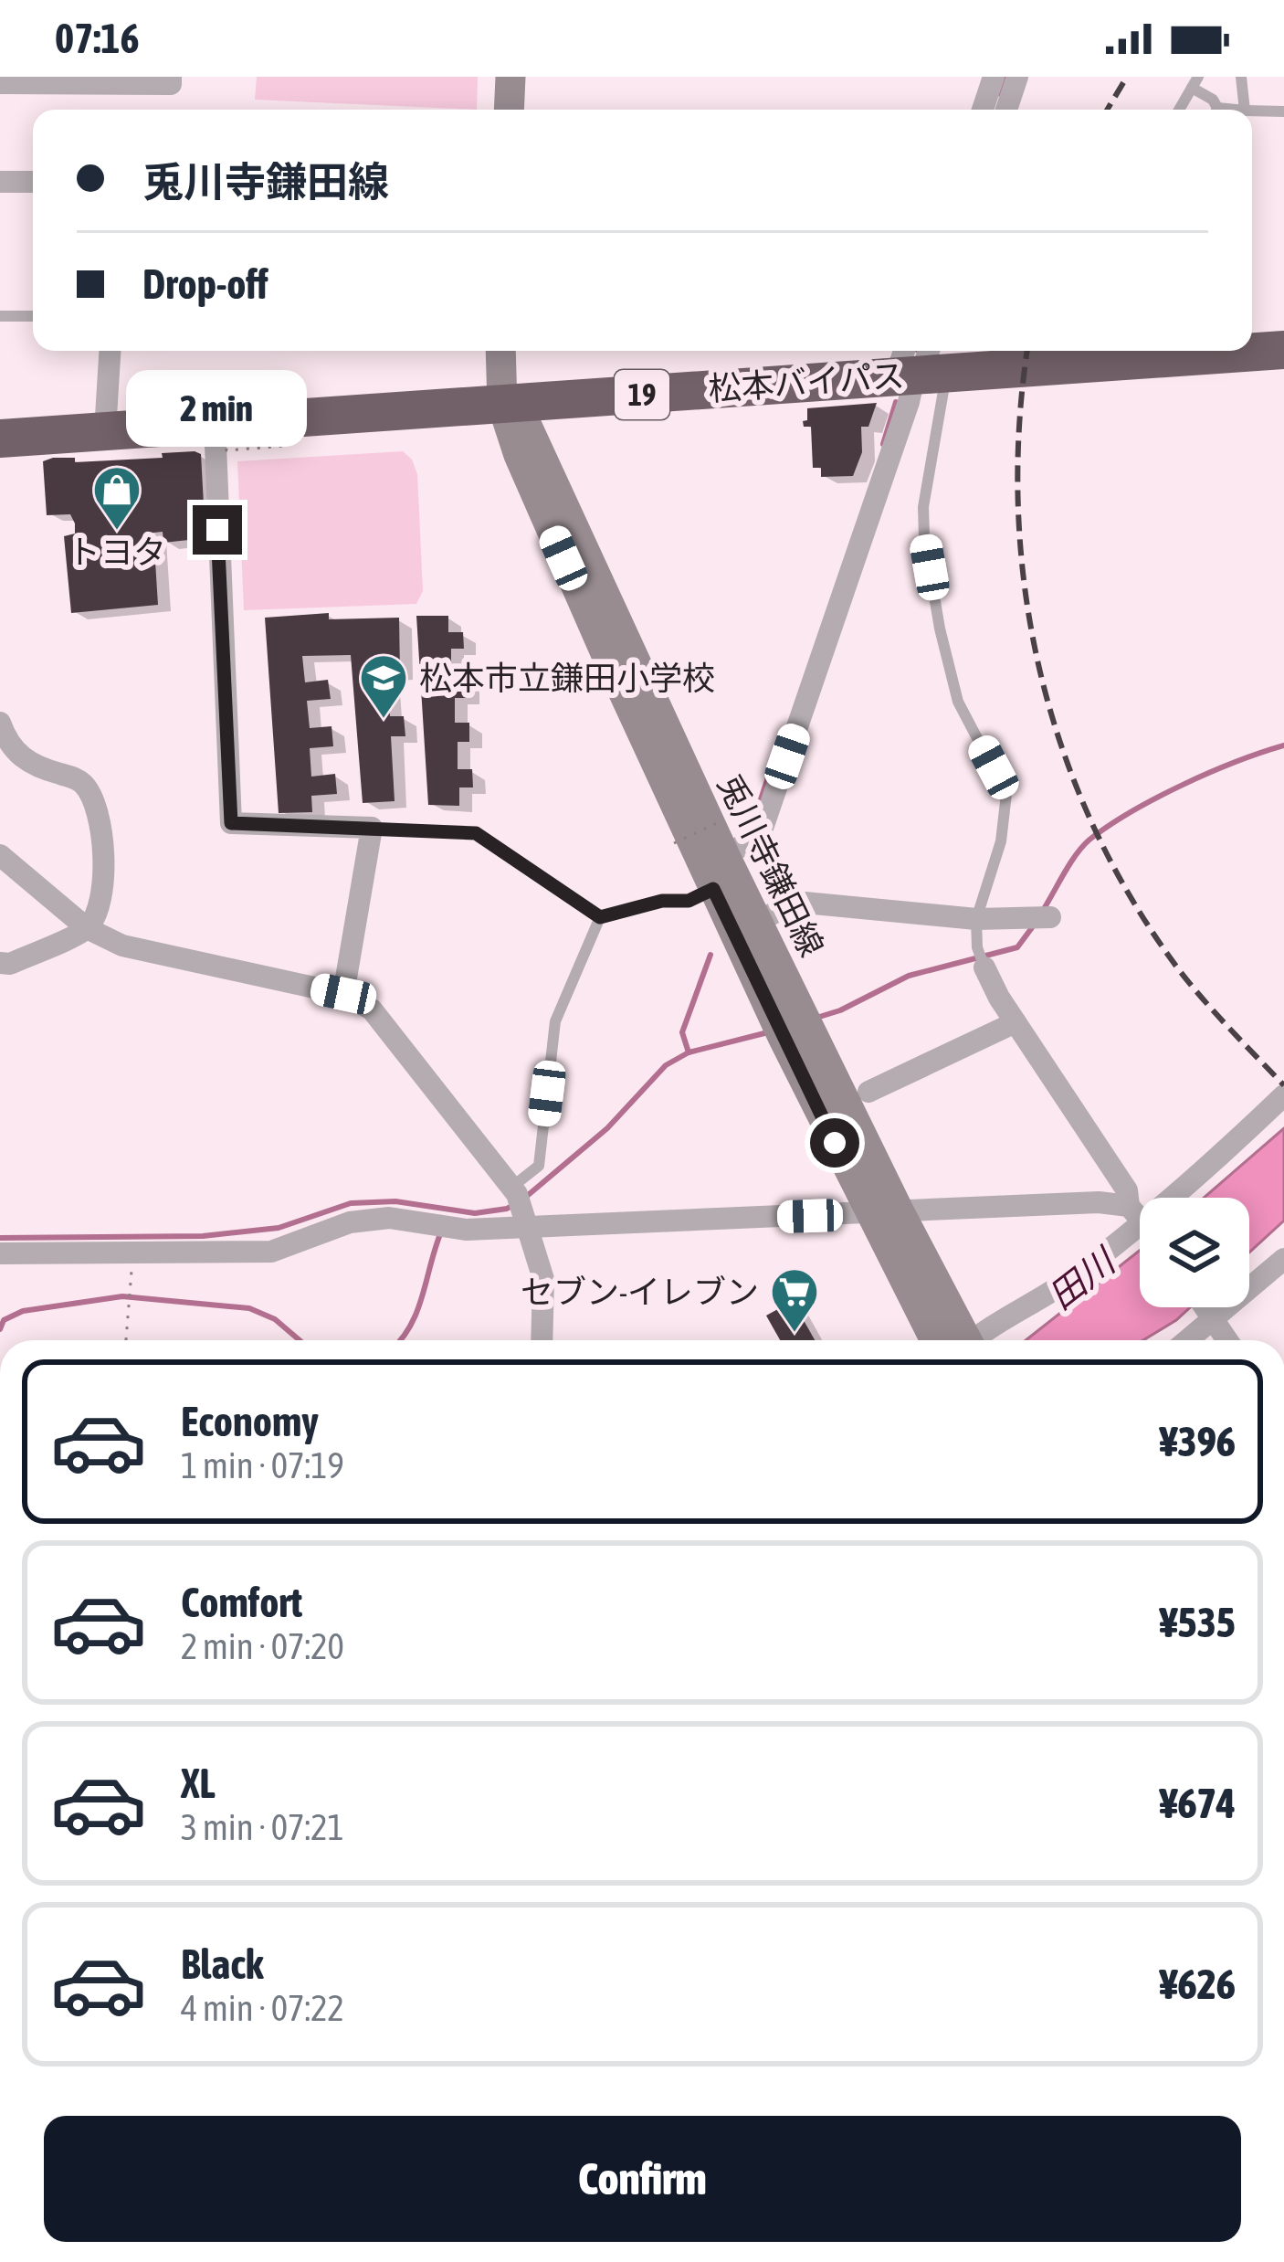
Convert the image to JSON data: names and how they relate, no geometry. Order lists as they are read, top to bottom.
{
  "streets": {
    "highway": ["松本バイパス", "19"],
    "main road": ["兎川寺鎌田線"]
  },
  "crossings": [
    ["松本バイパス", "兎川寺鎌田線"]
  ],
  "water": ["田川"],
  "places": {
    "shop": ["トヨタ"],
    "school or university": ["松本市立鎌田小学校"],
    "supermarket": ["セブン-イレブン"]
  },
  "page": {
    "status": "07:16",
    "banner": ["兎川寺鎌田線", "Drop-off"],
    "bubble": "2 min",
    "list": [
      {
        "name": "Economy",
        "note": "1 min · 07:19",
        "value": "¥396"
      },
      {
        "name": "Comfort",
        "note": "2 min · 07:20",
        "value": "¥535"
      },
      {
        "name": "XL",
        "note": "3 min · 07:21",
        "value": "¥674"
      },
      {
        "name": "Black",
        "note": "4 min · 07:22",
        "value": "¥626"
      }
    ],
    "buttons": "Confirm"
  }
}
